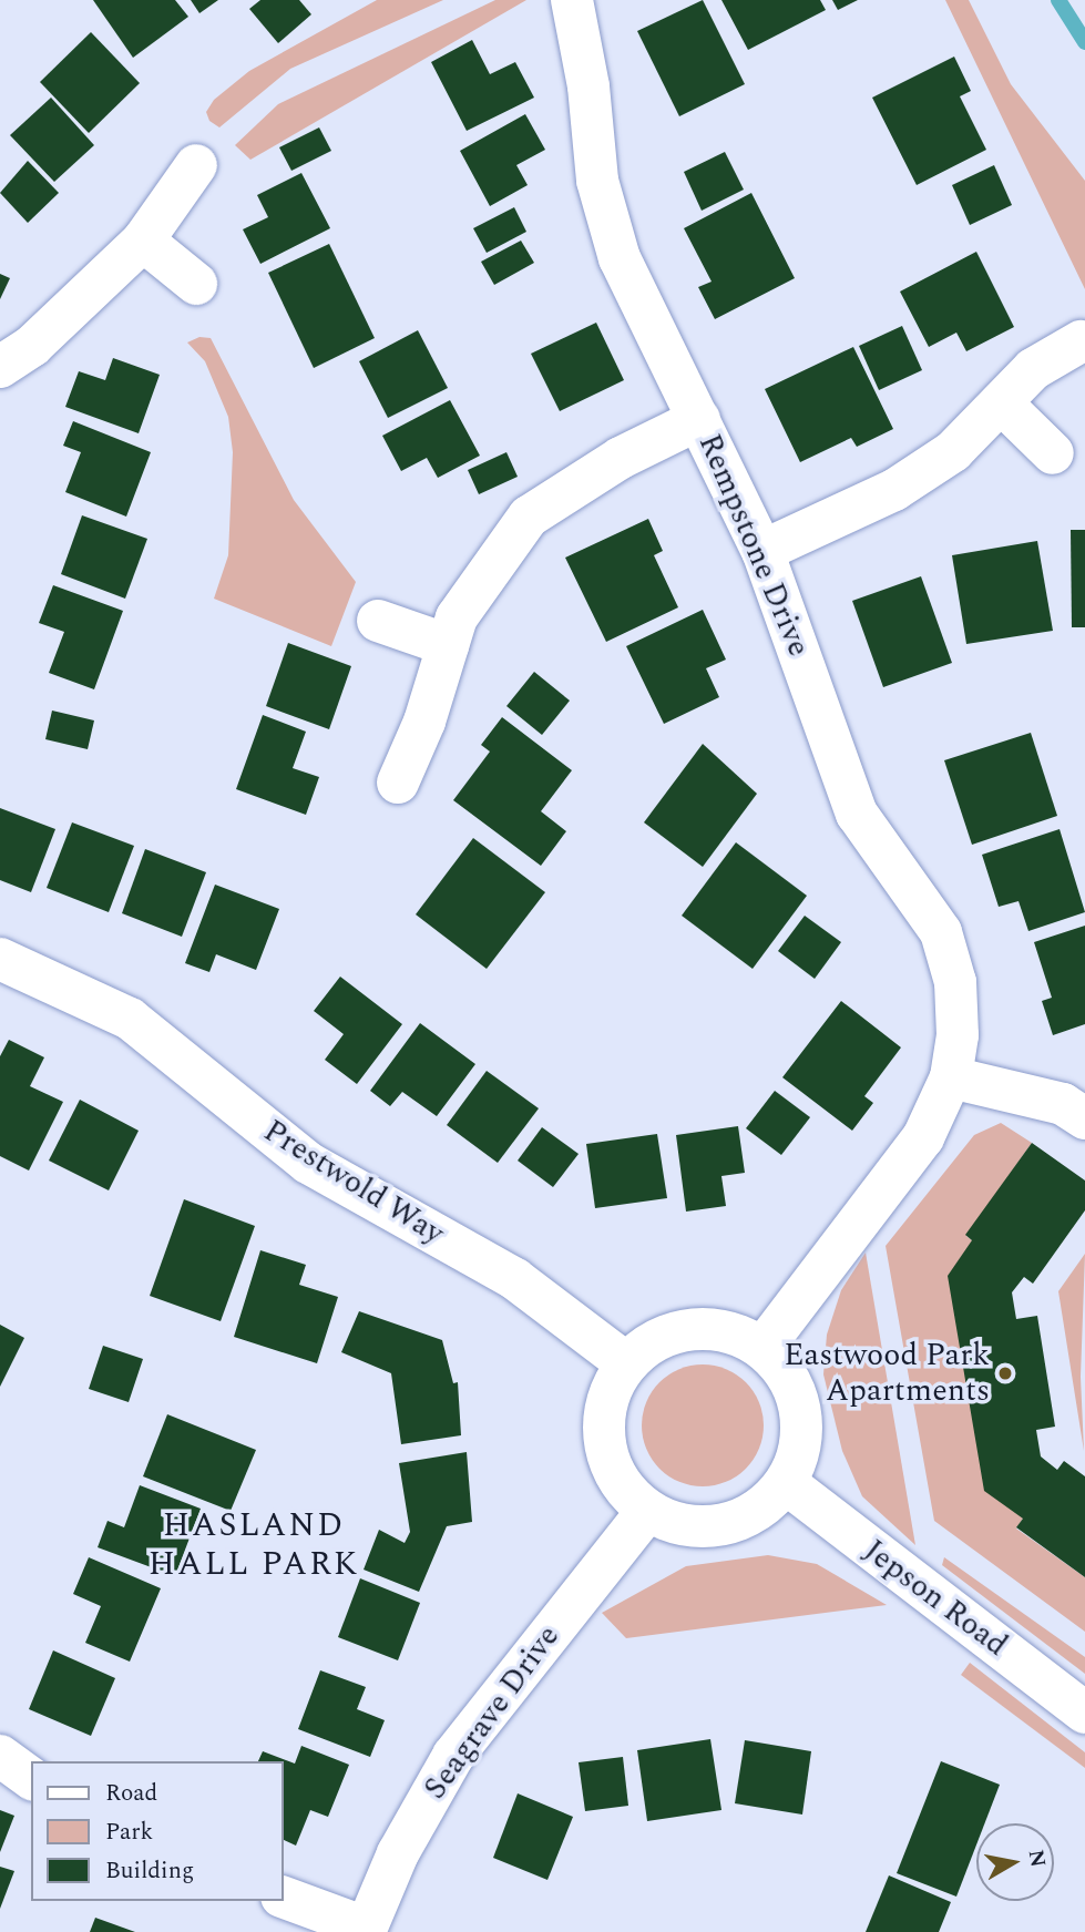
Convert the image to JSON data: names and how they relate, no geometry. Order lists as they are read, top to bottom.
{
  "streets": {
    "street": [
      "Rempstone Drive",
      "Prestwold Way",
      "Jepson Road",
      "Seagrave Drive"
    ]
  },
  "crossings": [
    ["Rempstone Drive", "Prestwold Way"],
    ["Rempstone Drive", "Jepson Road"],
    ["Rempstone Drive", "Seagrave Drive"],
    ["Prestwold Way", "Jepson Road"],
    ["Prestwold Way", "Seagrave Drive"],
    ["Jepson Road", "Seagrave Drive"]
  ],
  "districts": ["HASLAND HALL PARK"],
  "places": ["Eastwood Park Apartments"],
  "legend": ["Road", "Park", "Building"],
  "north": "right"
}
